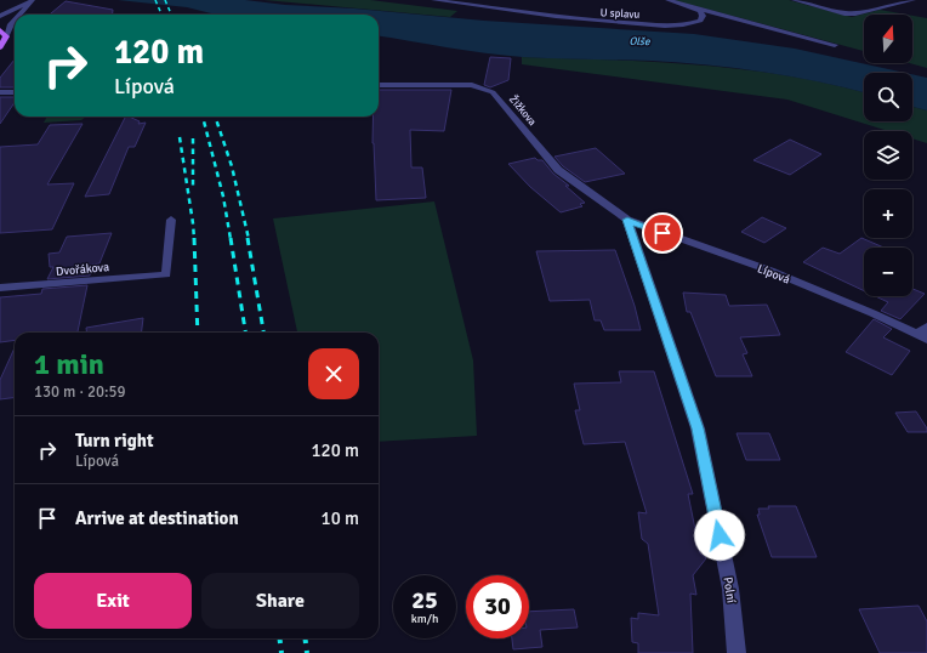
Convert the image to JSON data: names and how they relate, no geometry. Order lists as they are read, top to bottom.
{
  "streets": {
    "street": [
      "U splavu",
      "Žižkova",
      "Dvořákova",
      "Lípová",
      "Polní"
    ]
  },
  "crossings": [
    ["Žižkova", "Lípová"],
    ["Žižkova", "Polní"],
    ["Lípová", "Polní"]
  ],
  "water": ["Olše"],
  "north": "top",
  "page": {
    "map_buttons": ["+", "−"],
    "turn": ["120 m", "Lípová"],
    "heading": ["1 min", "130 m · 20:59"],
    "list": [
      {
        "name": "Turn right",
        "note": "Lípová",
        "value": "120 m"
      },
      {
        "name": "Arrive at destination",
        "value": "10 m"
      }
    ],
    "buttons": ["Exit", "Share"],
    "speed": "25 km/h",
    "limit": "30"
  }
}
